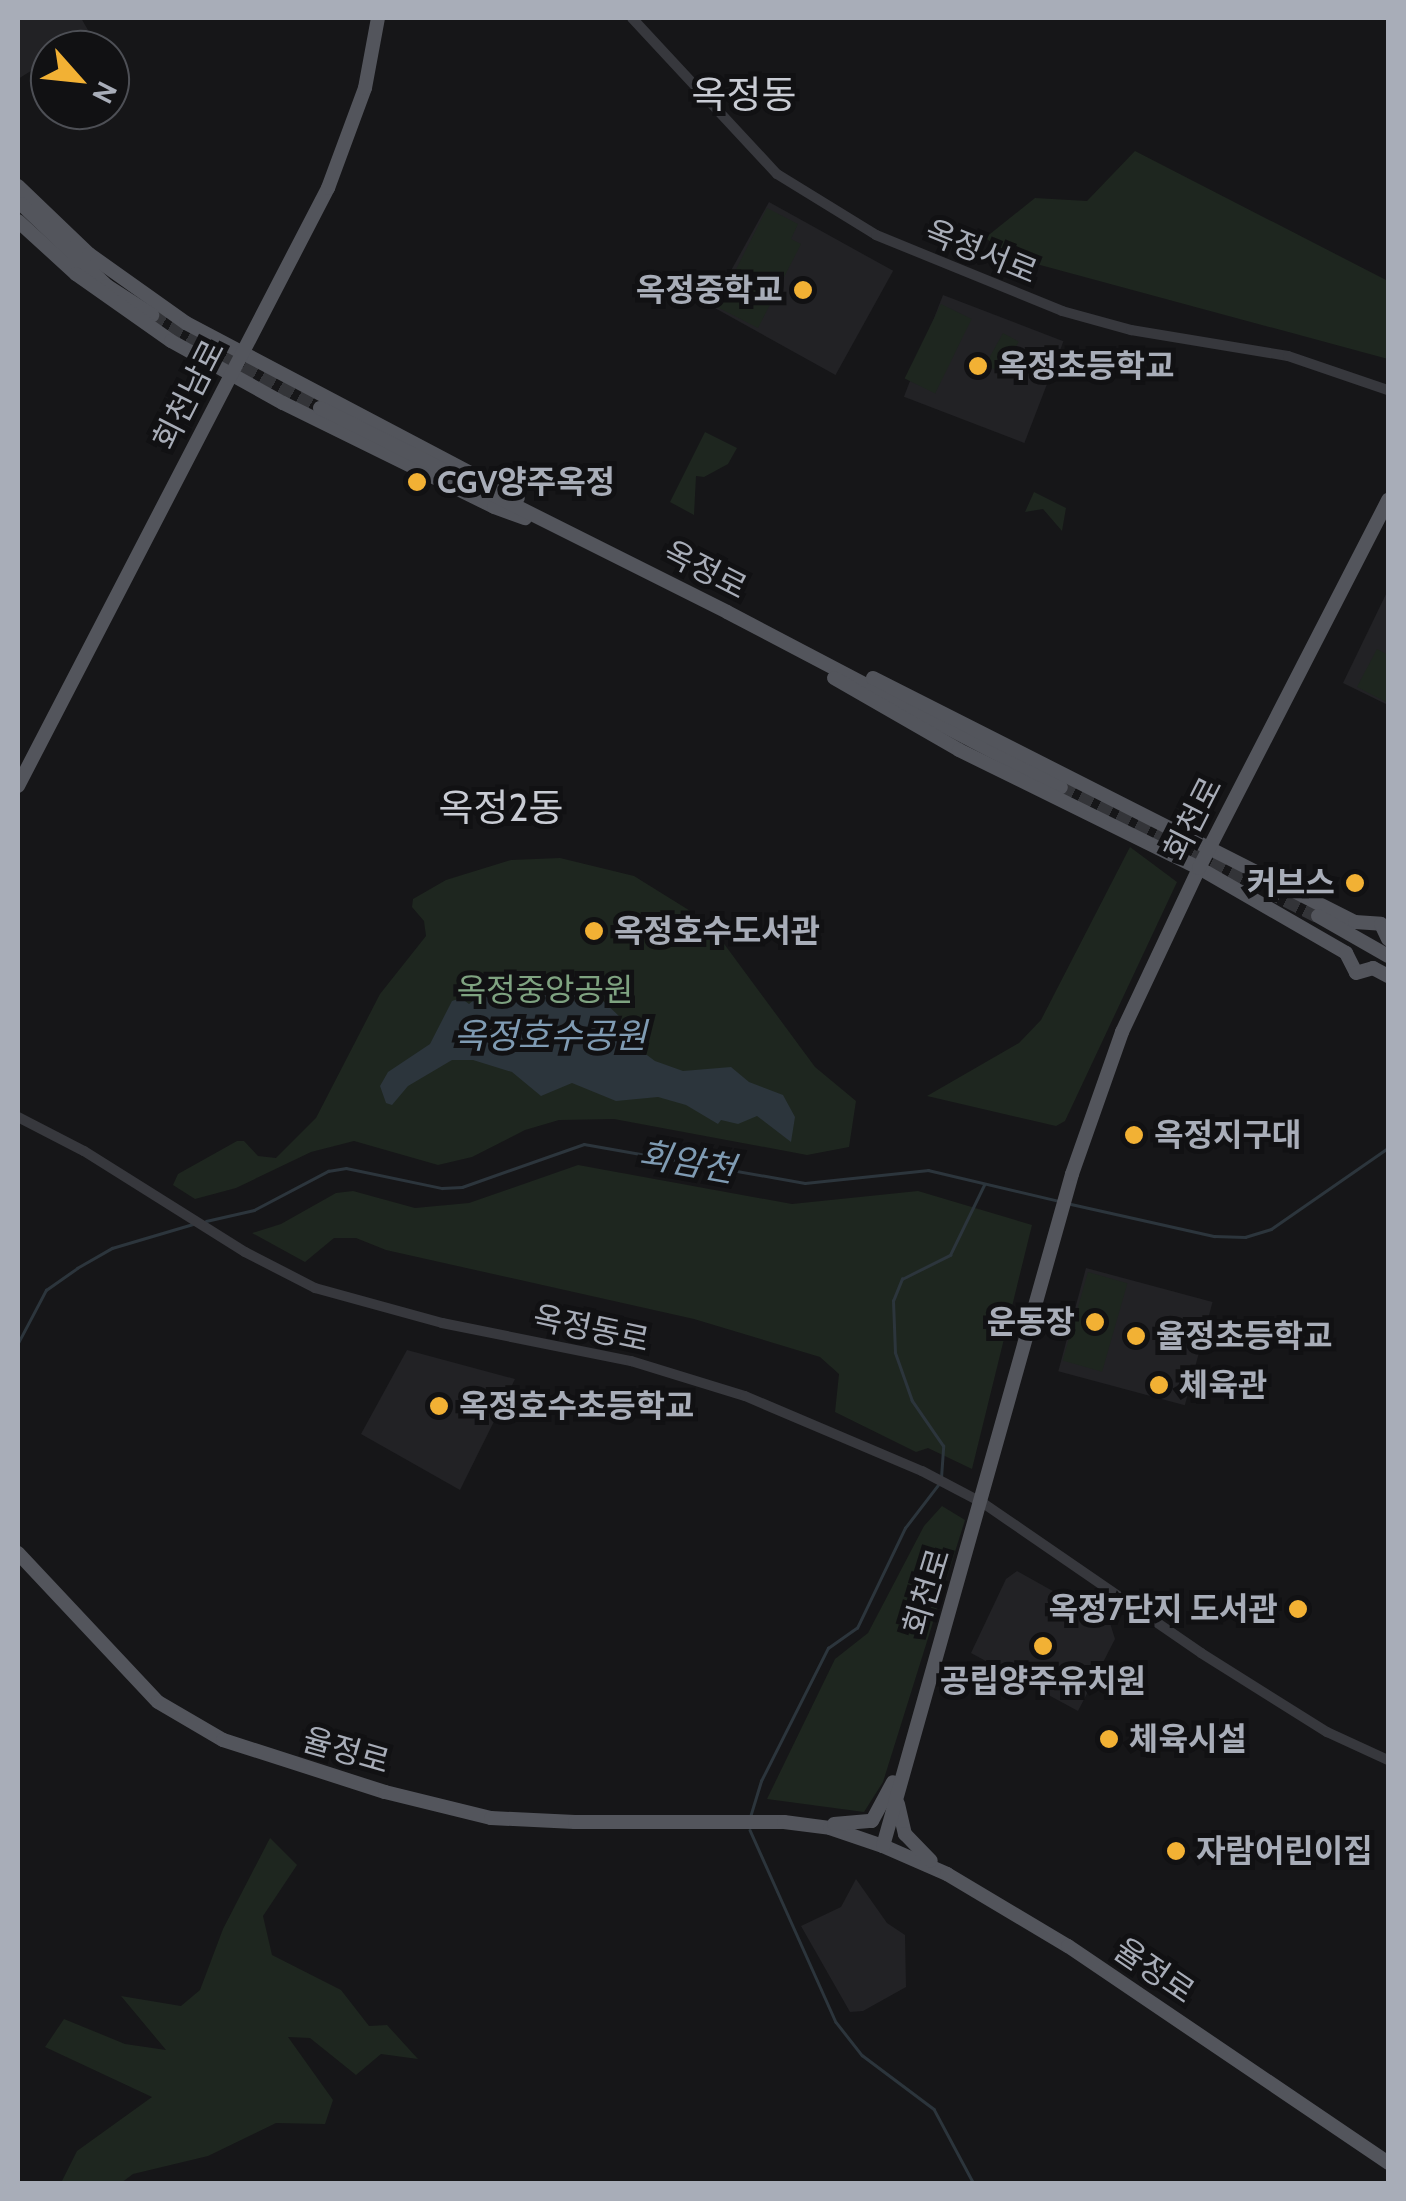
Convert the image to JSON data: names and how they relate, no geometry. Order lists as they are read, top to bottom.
{
  "streets": {
    "main road": [
      "회천남로",
      "옥정로",
      "회천로",
      "율정로"
    ],
    "street": ["옥정서로", "옥정동로"]
  },
  "crossings": [
    ["회천로", "옥정동로"],
    ["회천로", "율정로"]
  ],
  "districts": ["옥정동", "옥정2동"],
  "water": ["옥정호수공원", "회암천"],
  "parks": ["옥정중앙공원"],
  "places": [
    "옥정중학교",
    "옥정초등학교",
    "CGV양주옥정",
    "커브스",
    "옥정호수도서관",
    "옥정지구대",
    "운동장",
    "율정초등학교",
    "체육관",
    "옥정호수초등학교",
    "옥정7단지 도서관",
    "공립양주유치원",
    "체육시설",
    "자람어린이집"
  ],
  "north": "bottom right"
}
